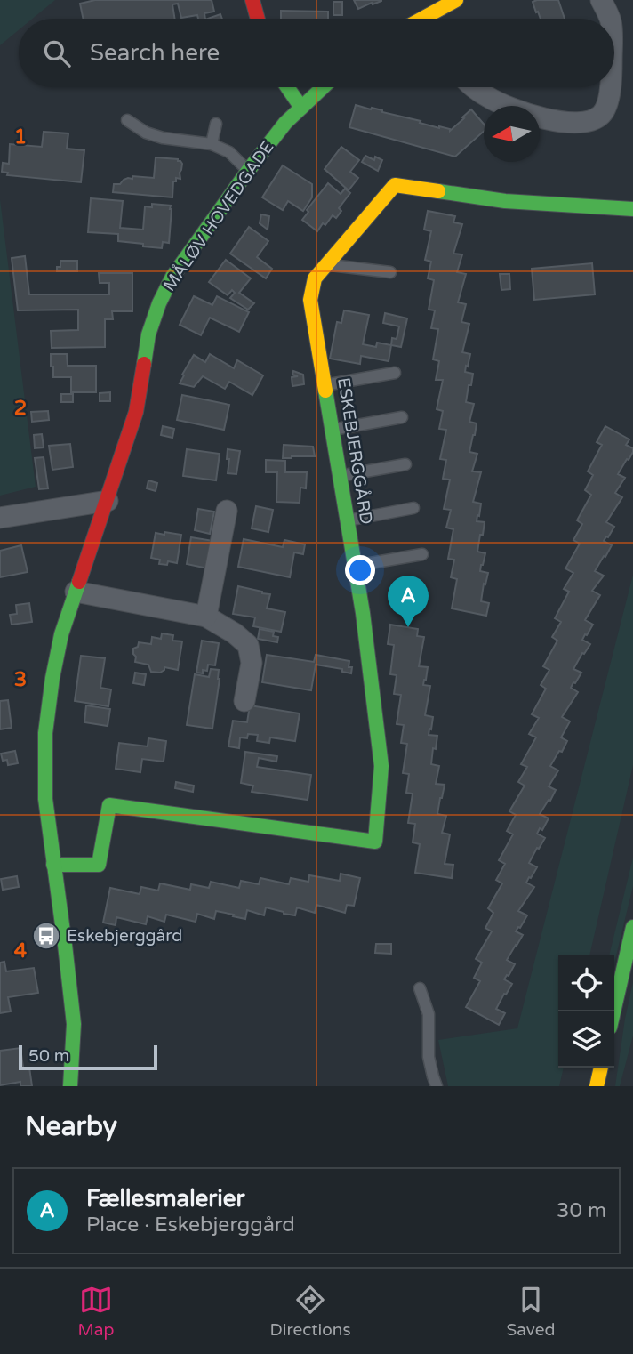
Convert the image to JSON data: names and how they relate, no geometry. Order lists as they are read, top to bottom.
{
  "streets": {
    "street": ["MÅLØV HOVEDGADE", "ESKEBJERGGÅRD"]
  },
  "crossings": [
    ["MÅLØV HOVEDGADE", "ESKEBJERGGÅRD"]
  ],
  "places": {
    "bus stop": ["Eskebjerggård"]
  },
  "scale_bar": "50 m",
  "north": "left",
  "page": {
    "search": "Search here",
    "pins": "A",
    "scale": "50 m",
    "heading": "Nearby",
    "list": [
      {
        "mark": "A",
        "name": "Fællesmalerier",
        "note": "Place · Eskebjerggård",
        "value": "30 m"
      }
    ],
    "nav": ["Map", "Directions", "Saved"]
  },
  "grid": {
    "rows": [
      "1",
      "2",
      "3",
      "4"
    ]
  }
}
